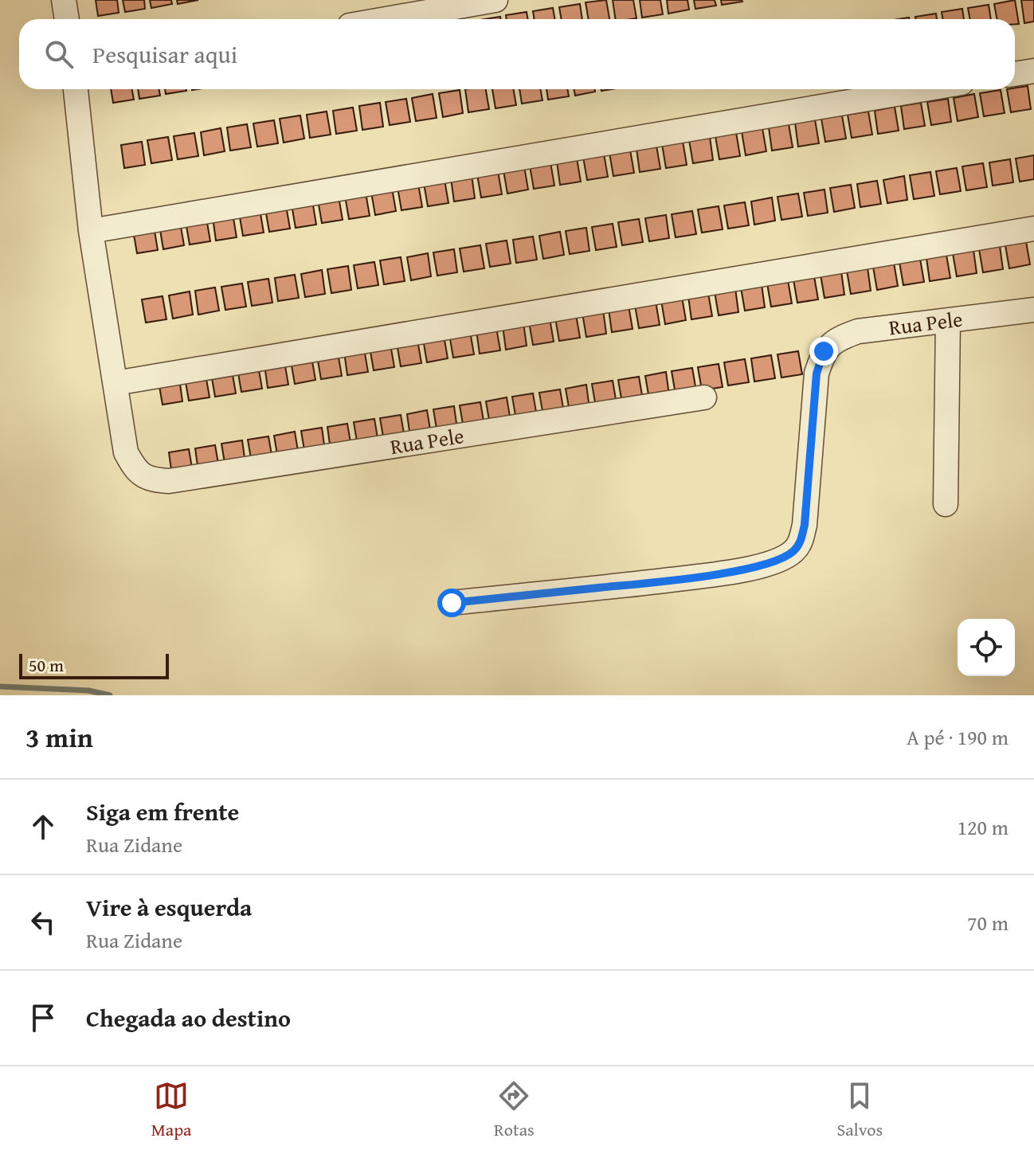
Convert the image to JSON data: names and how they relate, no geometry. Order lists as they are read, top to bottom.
{
  "streets": {
    "street": ["Rua Pele"]
  },
  "scale_bar": "50 m",
  "page": {
    "search": "Pesquisar aqui",
    "scale": "50 m",
    "heading": ["3 min", "A pé · 190 m"],
    "list": [
      ["Siga em frente", "Rua Zidane", "120 m"],
      ["Vire à esquerda", "Rua Zidane", "70 m"],
      "Chegada ao destino"
    ],
    "nav": ["Mapa", "Rotas", "Salvos"]
  }
}
